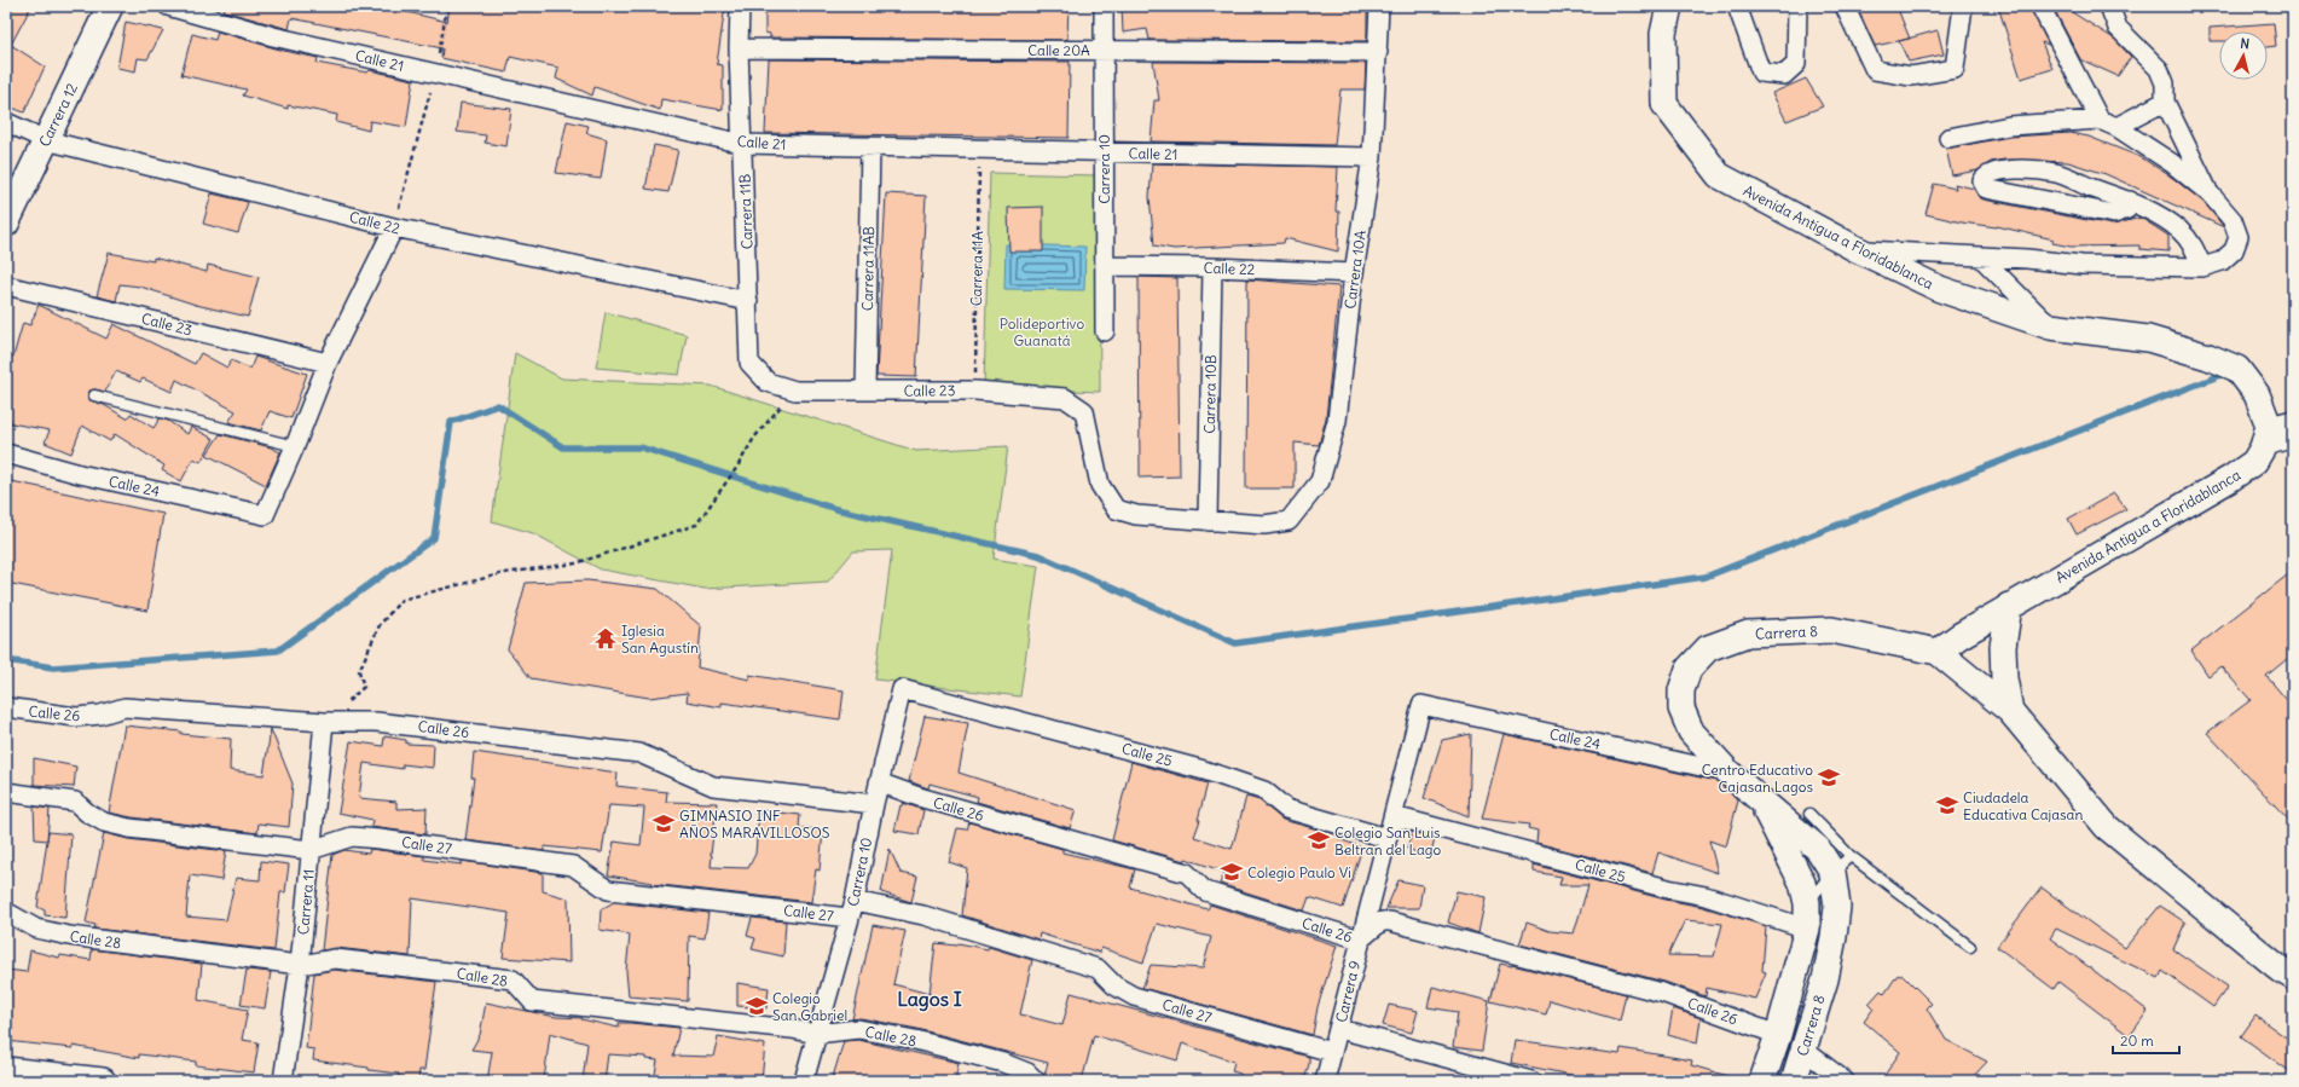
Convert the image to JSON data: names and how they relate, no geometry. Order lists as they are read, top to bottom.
{
  "streets": {
    "street": [
      "Calle 20A",
      "Calle 21",
      "Carrera 12",
      "Carrera 10",
      "Carrera 11B",
      "Calle 22",
      "Avenida Antigua a Floridablanca",
      "Carrera 11AB",
      "Carrera 10A",
      "Calle 23",
      "Carrera 10B",
      "Calle 24",
      "Carrera 8",
      "Calle 26",
      "Calle 25",
      "Calle 27",
      "Carrera 11",
      "Calle 28",
      "Carrera 9"
    ],
    "path": ["Carrera 11A"]
  },
  "crossings": [
    ["Calle 20A", "Carrera 10"],
    ["Calle 20A", "Carrera 11B"],
    ["Calle 20A", "Carrera 10A"],
    ["Calle 21", "Carrera 10"],
    ["Calle 21", "Carrera 11B"],
    ["Calle 21", "Carrera 11AB"],
    ["Calle 21", "Carrera 11A"],
    ["Calle 21", "Carrera 10A"],
    ["Carrera 12", "Calle 22"],
    ["Carrera 10", "Calle 22"],
    ["Carrera 10", "Calle 26"],
    ["Carrera 10", "Calle 25"],
    ["Carrera 10", "Calle 27"],
    ["Carrera 10", "Calle 28"],
    ["Carrera 11B", "Calle 22"],
    ["Carrera 11B", "Calle 23"],
    ["Calle 22", "Carrera 10A"],
    ["Calle 22", "Carrera 10B"],
    ["Carrera 11AB", "Calle 23"],
    ["Carrera 11A", "Calle 23"],
    ["Carrera 10A", "Calle 23"],
    ["Carrera 10A", "Carrera 10B"],
    ["Calle 23", "Carrera 10B"],
    ["Calle 24", "Carrera 8"],
    ["Calle 24", "Carrera 9"],
    ["Carrera 8", "Calle 26"],
    ["Carrera 8", "Calle 25"],
    ["Calle 26", "Carrera 11"],
    ["Calle 26", "Carrera 9"],
    ["Calle 25", "Carrera 9"],
    ["Calle 27", "Carrera 11"],
    ["Calle 27", "Carrera 9"],
    ["Carrera 11", "Calle 28"]
  ],
  "districts": ["Lagos I"],
  "parks": ["Polideportivo Guanatá"],
  "places": {
    "temple": ["Iglesia San Agustín"],
    "school or university": [
      "Centro Educativo Cajasan Lagos",
      "Ciudadela Educativa Cajasan",
      "GIMNASIO INF AÑOS MARAVILLOSOS",
      "Colegio San Luis Beltran del Lago",
      "Colegio Paulo Vi",
      "Colegio San Gabriel"
    ]
  },
  "scale_bar": "20 m",
  "north": "top"
}
